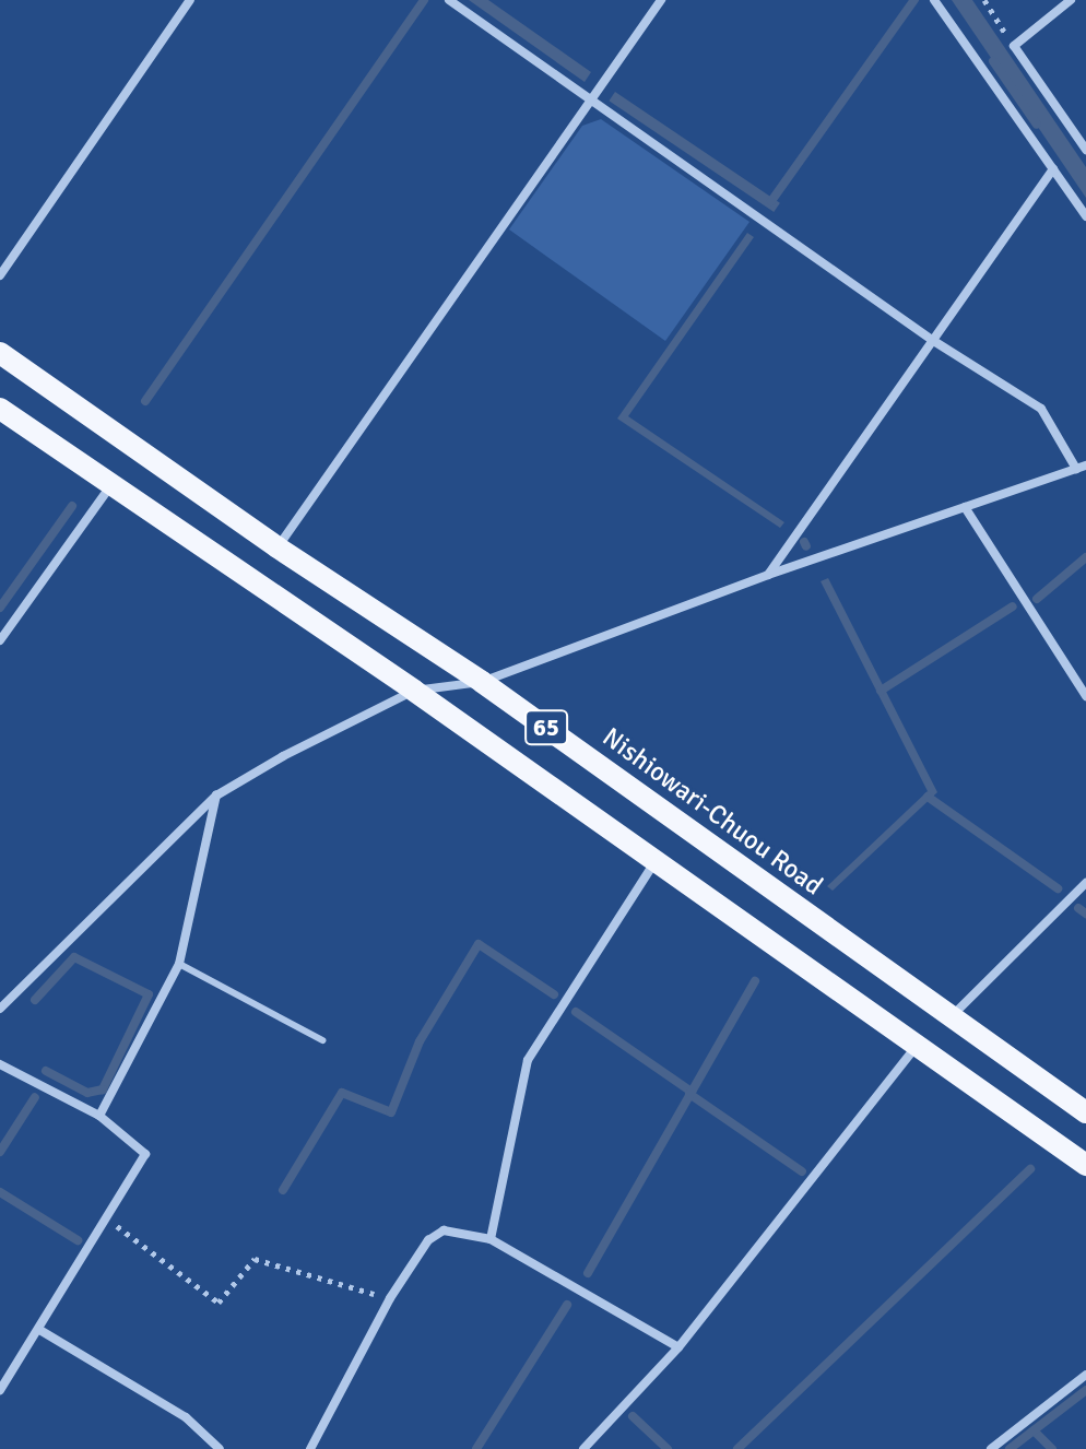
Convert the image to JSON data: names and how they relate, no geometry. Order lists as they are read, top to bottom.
{
  "streets": {
    "main road": ["65", "Nishiowari-Chuou Road"]
  }
}
